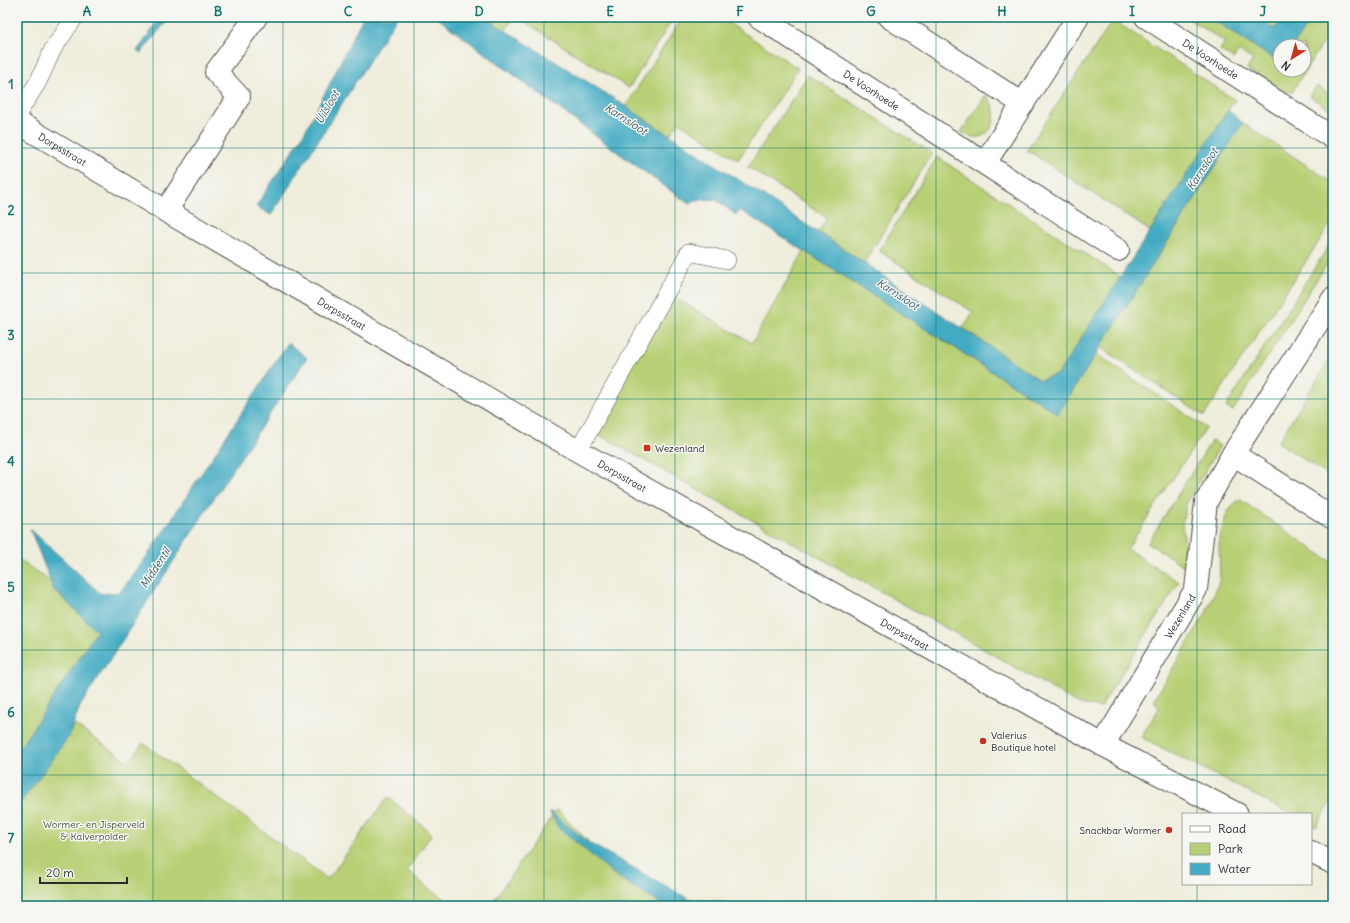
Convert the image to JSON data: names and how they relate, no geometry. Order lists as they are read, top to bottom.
{
  "streets": {
    "street": ["De Voorhoede", "Dorpsstraat", "Wezenland"]
  },
  "crossings": [
    ["Dorpsstraat", "Wezenland"]
  ],
  "water": ["Uilsloot", "Karnsloot", "Middentil"],
  "parks": ["Wormer- en Jisperveld & Kalverpolder"],
  "places": {
    "transit": ["Wezenland"],
    "other": ["Valerius Boutique hotel", "Snackbar Wormer"]
  },
  "legend": ["Road", "Park", "Water"],
  "scale_bar": "20 m",
  "north": "bottom left",
  "grid": {
    "columns": [
      "A",
      "B",
      "C",
      "D",
      "E",
      "F",
      "G",
      "H",
      "I",
      "J"
    ],
    "rows": [
      "1",
      "2",
      "3",
      "4",
      "5",
      "6",
      "7"
    ]
  }
}
